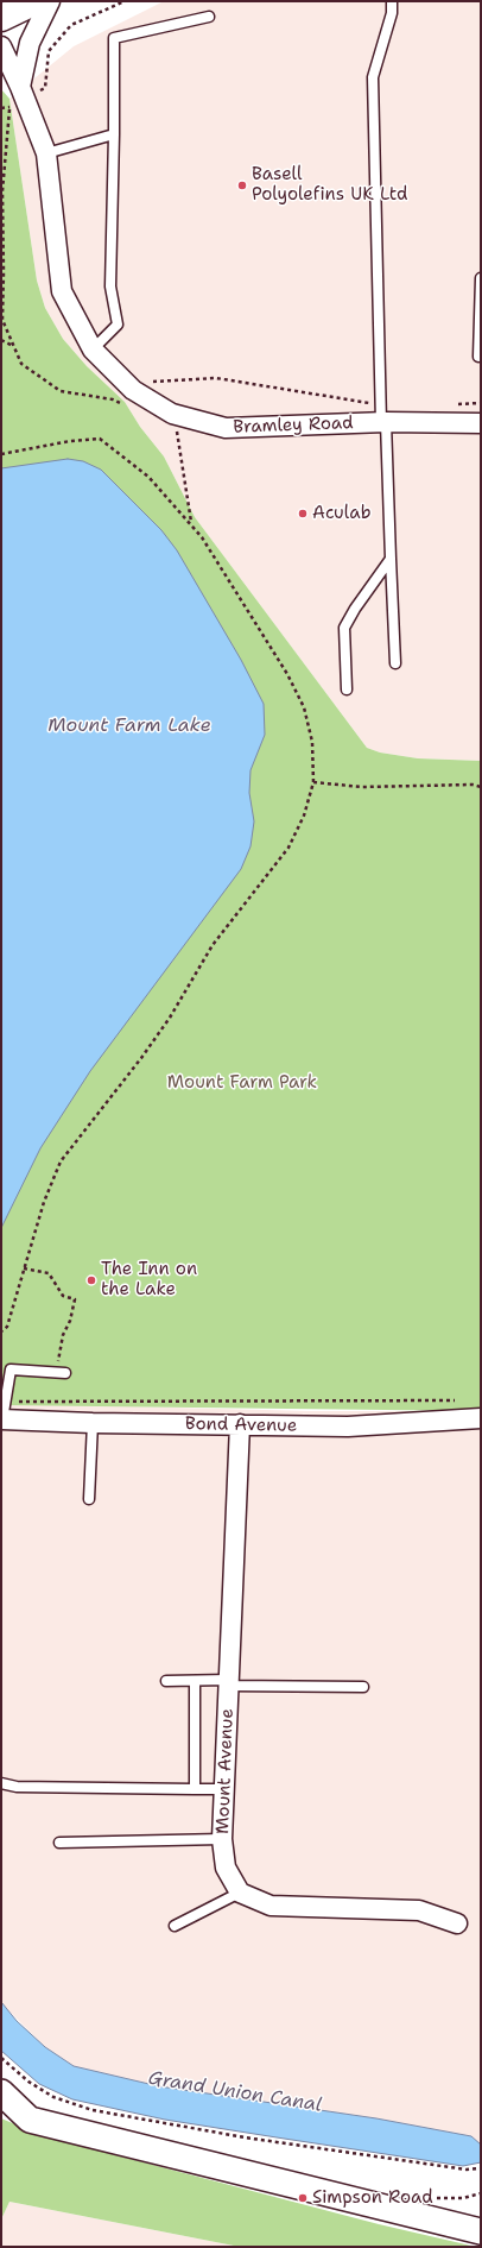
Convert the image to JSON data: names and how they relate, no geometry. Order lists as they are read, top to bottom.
{
  "streets": {
    "street": ["Bramley Road", "Bond Avenue", "Mount Avenue"]
  },
  "crossings": [
    ["Bond Avenue", "Mount Avenue"]
  ],
  "water": ["Mount Farm Lake", "Grand Union Canal"],
  "parks": ["Mount Farm Park"],
  "places": [
    "Basell Polyolefins UK Ltd",
    "Aculab",
    "The Inn on the Lake",
    "Simpson Road"
  ]
}
